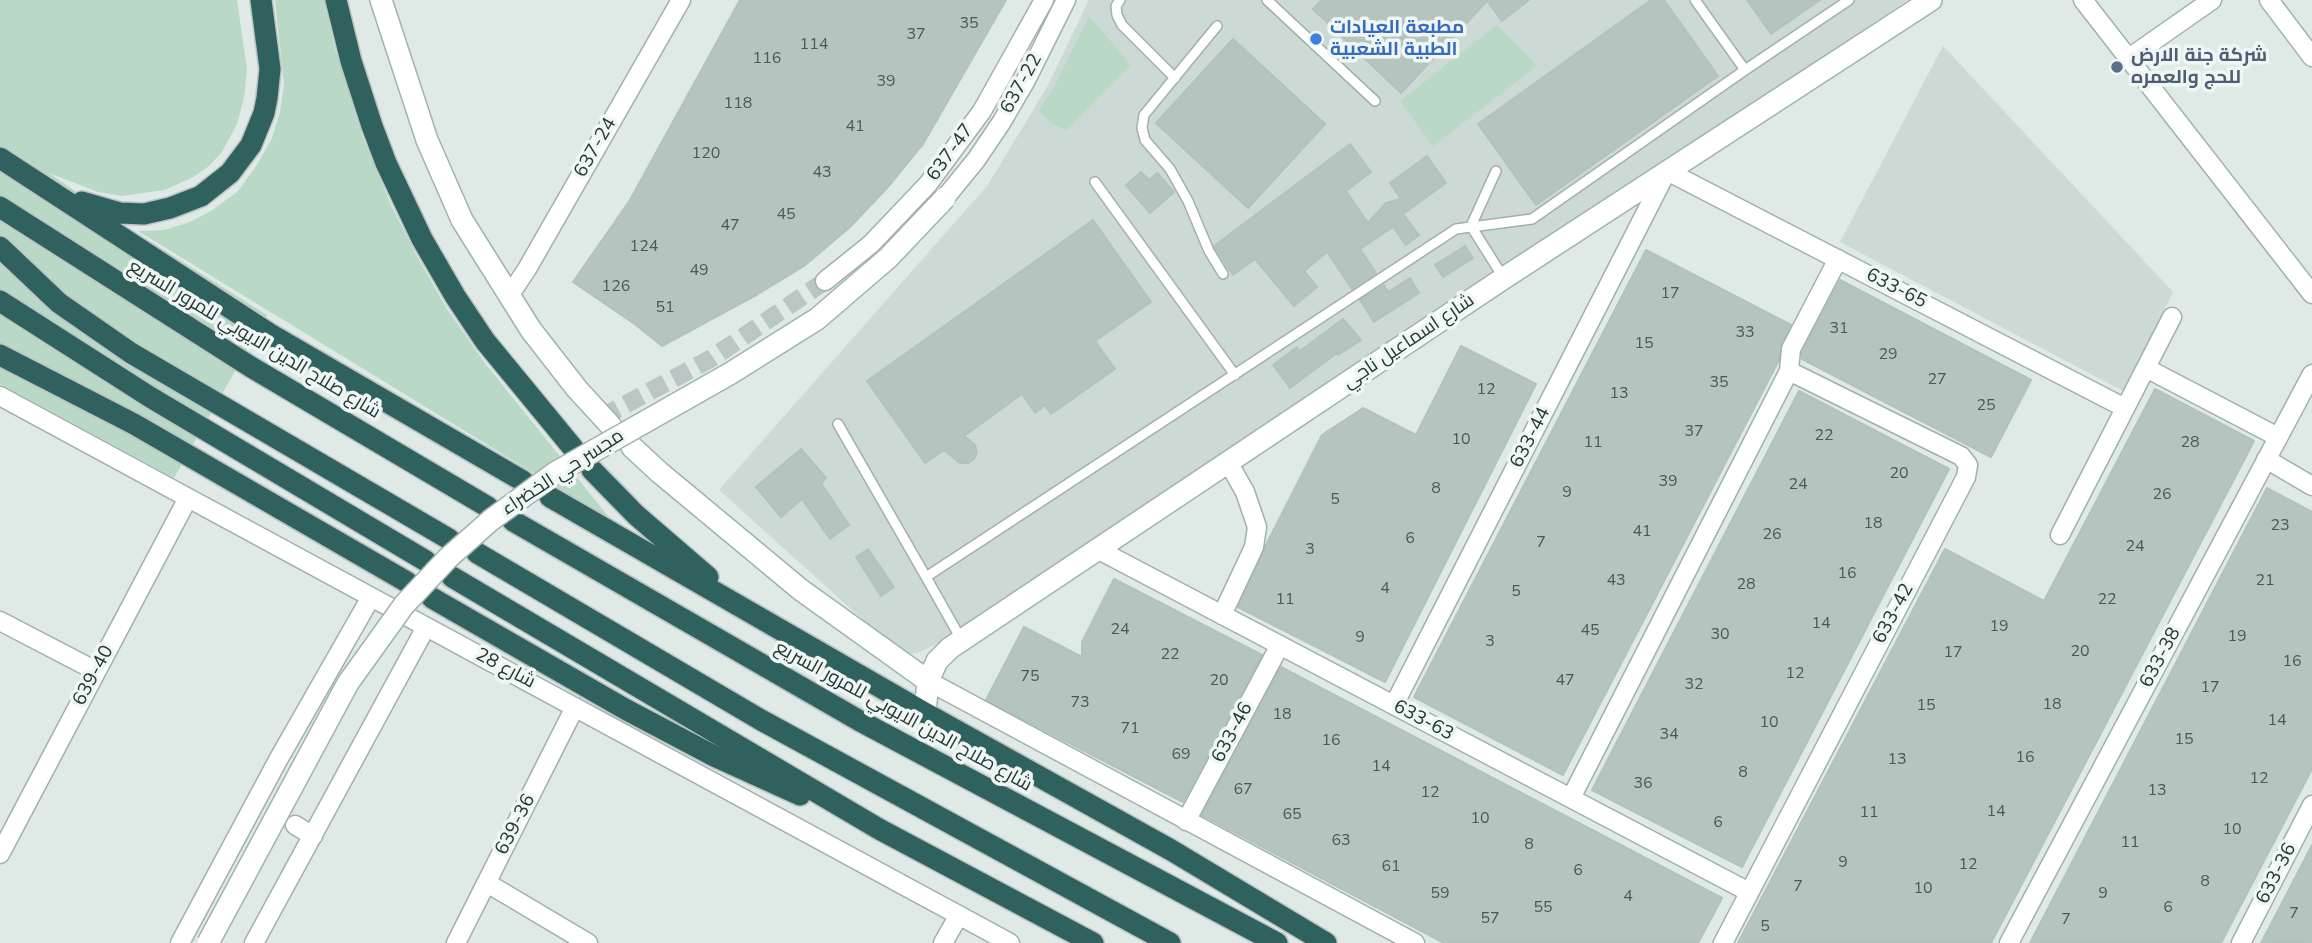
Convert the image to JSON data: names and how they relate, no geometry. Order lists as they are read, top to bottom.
{
  "streets": {
    "highway": ["شارع صلاح الدين الايوبي للمرور السريع"],
    "street": [
      "637-22",
      "637-24",
      "637-47",
      "633-65",
      "شارع اسماعيل ناجي",
      "633-44",
      "مجسر حي الخضراء",
      "633-42",
      "633-38",
      "شارع 28",
      "639-40",
      "633-63",
      "633-46",
      "639-36",
      "633-36"
    ]
  },
  "crossings": [
    ["637-22", "مجسر حي الخضراء"],
    ["633-65", "شارع اسماعيل ناجي"],
    ["633-65", "633-44"],
    ["شارع اسماعيل ناجي", "633-44"],
    ["شارع اسماعيل ناجي", "633-63"],
    ["633-44", "633-63"],
    ["633-42", "633-63"],
    ["شارع 28", "639-40"],
    ["شارع 28", "639-36"],
    ["633-63", "633-46"]
  ],
  "places": ["مطبعة العيادات الطبية الشعبية", "شركة جنة الارض للحج والعمره"],
  "house_numbers": [
    "35",
    "37",
    "114",
    "116",
    "39",
    "118",
    "41",
    "120",
    "43",
    "45",
    "47",
    "124",
    "49",
    "126",
    "17",
    "51",
    "31",
    "33",
    "15",
    "29",
    "27",
    "35",
    "12",
    "13",
    "25",
    "37",
    "22",
    "10",
    "11",
    "28",
    "20",
    "39",
    "24",
    "8",
    "9",
    "26",
    "5",
    "18",
    "23",
    "41",
    "26",
    "6",
    "7",
    "24",
    "3",
    "16",
    "43",
    "21",
    "28",
    "4",
    "5",
    "11",
    "22",
    "14",
    "19",
    "24",
    "45",
    "30",
    "19",
    "9",
    "3",
    "20",
    "17",
    "22",
    "16",
    "12",
    "75",
    "20",
    "47",
    "32",
    "17",
    "73",
    "18",
    "15",
    "18",
    "14",
    "10",
    "71",
    "34",
    "15",
    "16",
    "69",
    "16",
    "13",
    "14",
    "8",
    "12",
    "36",
    "67",
    "13",
    "12",
    "14",
    "11",
    "65",
    "10",
    "6",
    "10",
    "63",
    "11",
    "8",
    "9",
    "12",
    "61",
    "6",
    "8",
    "7",
    "10",
    "59",
    "9",
    "4",
    "55",
    "6",
    "7",
    "57",
    "7",
    "5"
  ]
}
